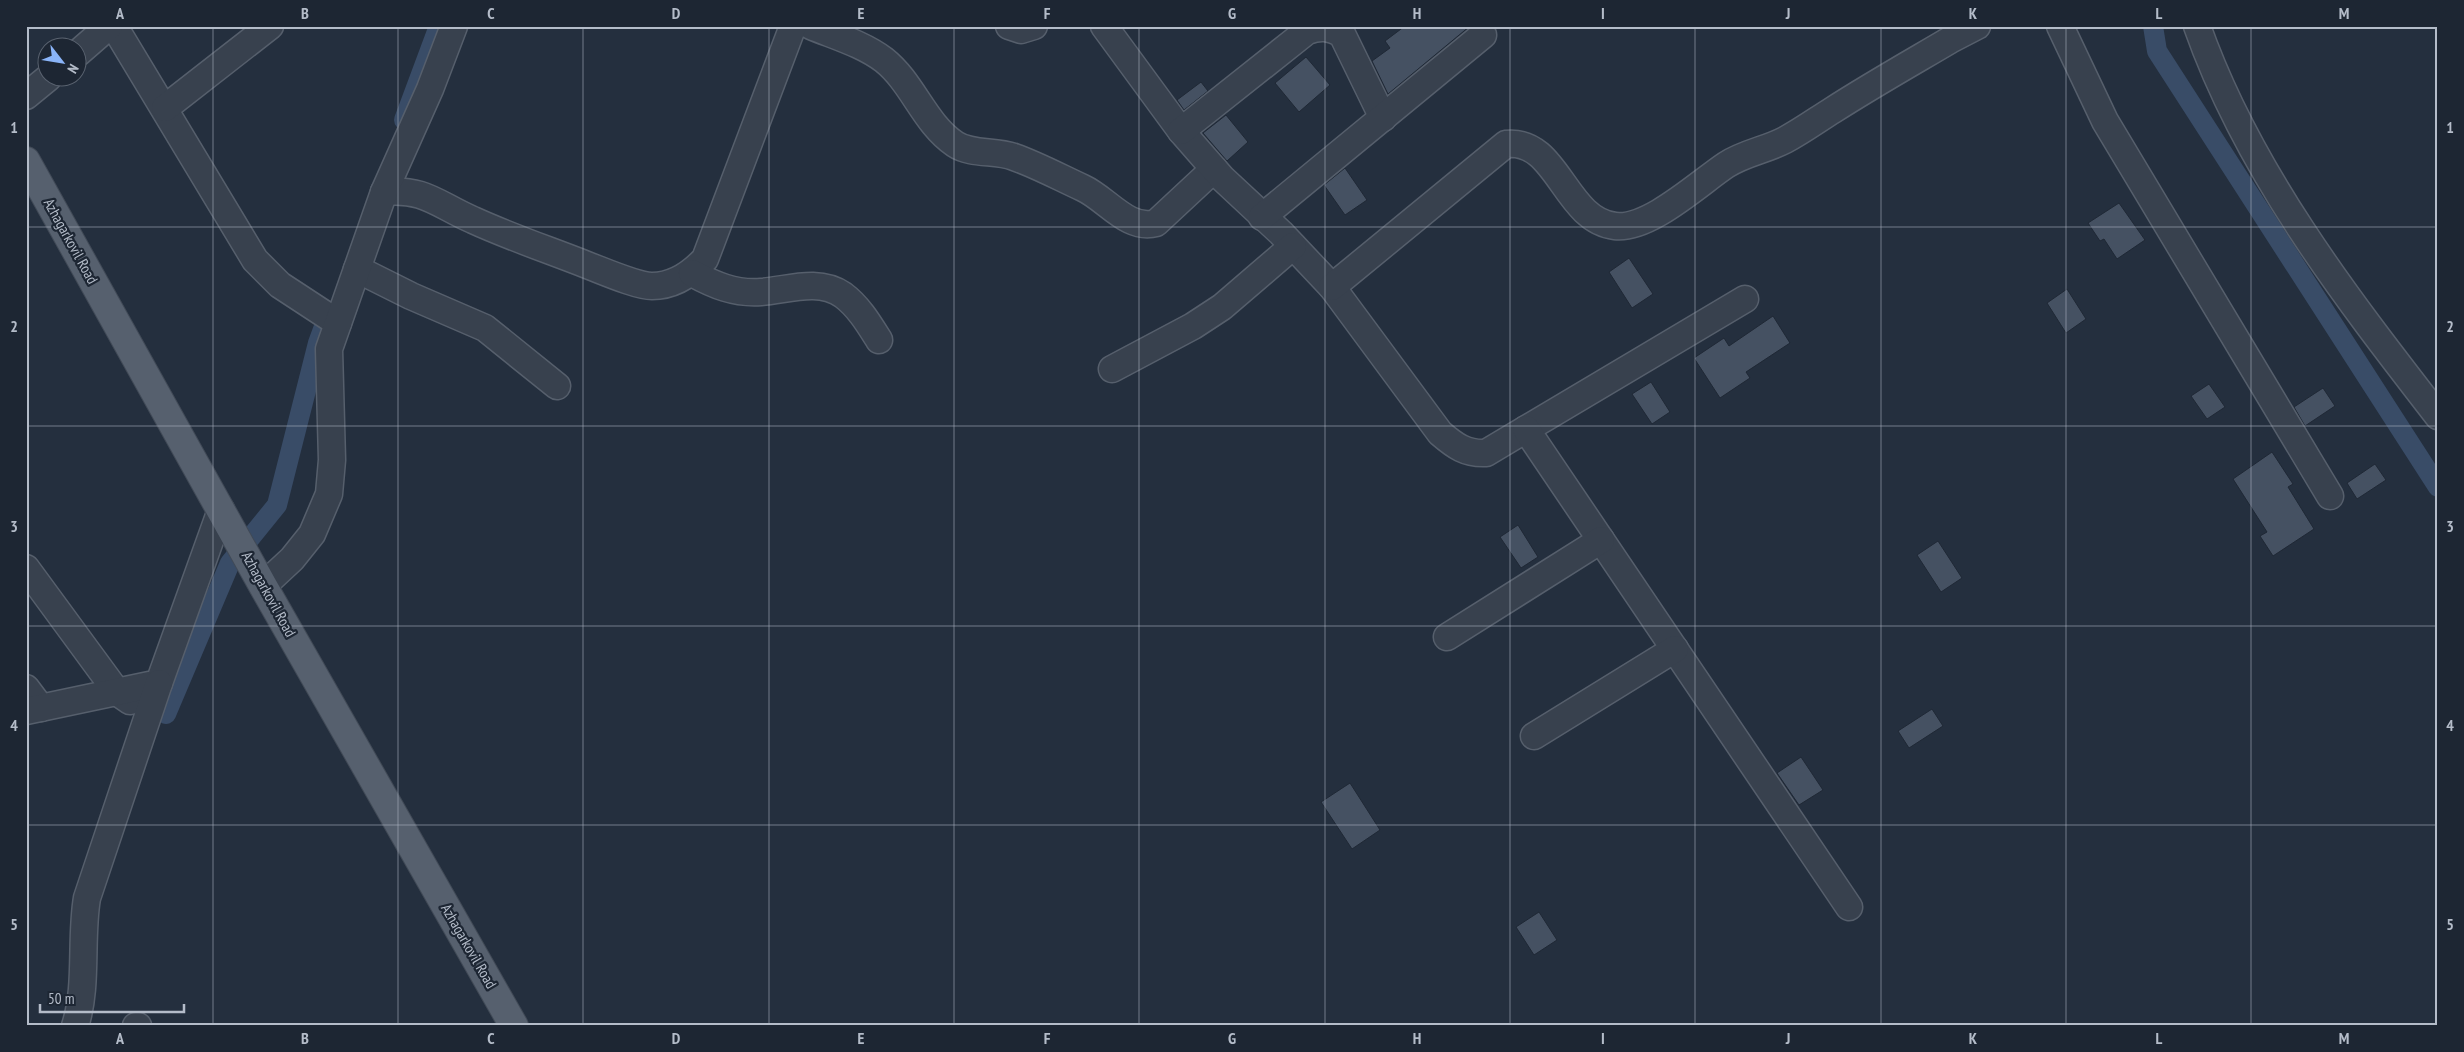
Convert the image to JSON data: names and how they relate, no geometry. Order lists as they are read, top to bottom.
{
  "streets": {
    "main road": ["Azhagarkovil Road"]
  },
  "scale_bar": "50 m",
  "north": "bottom right",
  "grid": {
    "columns": [
      "A",
      "B",
      "C",
      "D",
      "E",
      "F",
      "G",
      "H",
      "I",
      "J",
      "K",
      "L",
      "M"
    ],
    "rows": [
      "1",
      "2",
      "3",
      "4",
      "5"
    ]
  }
}
